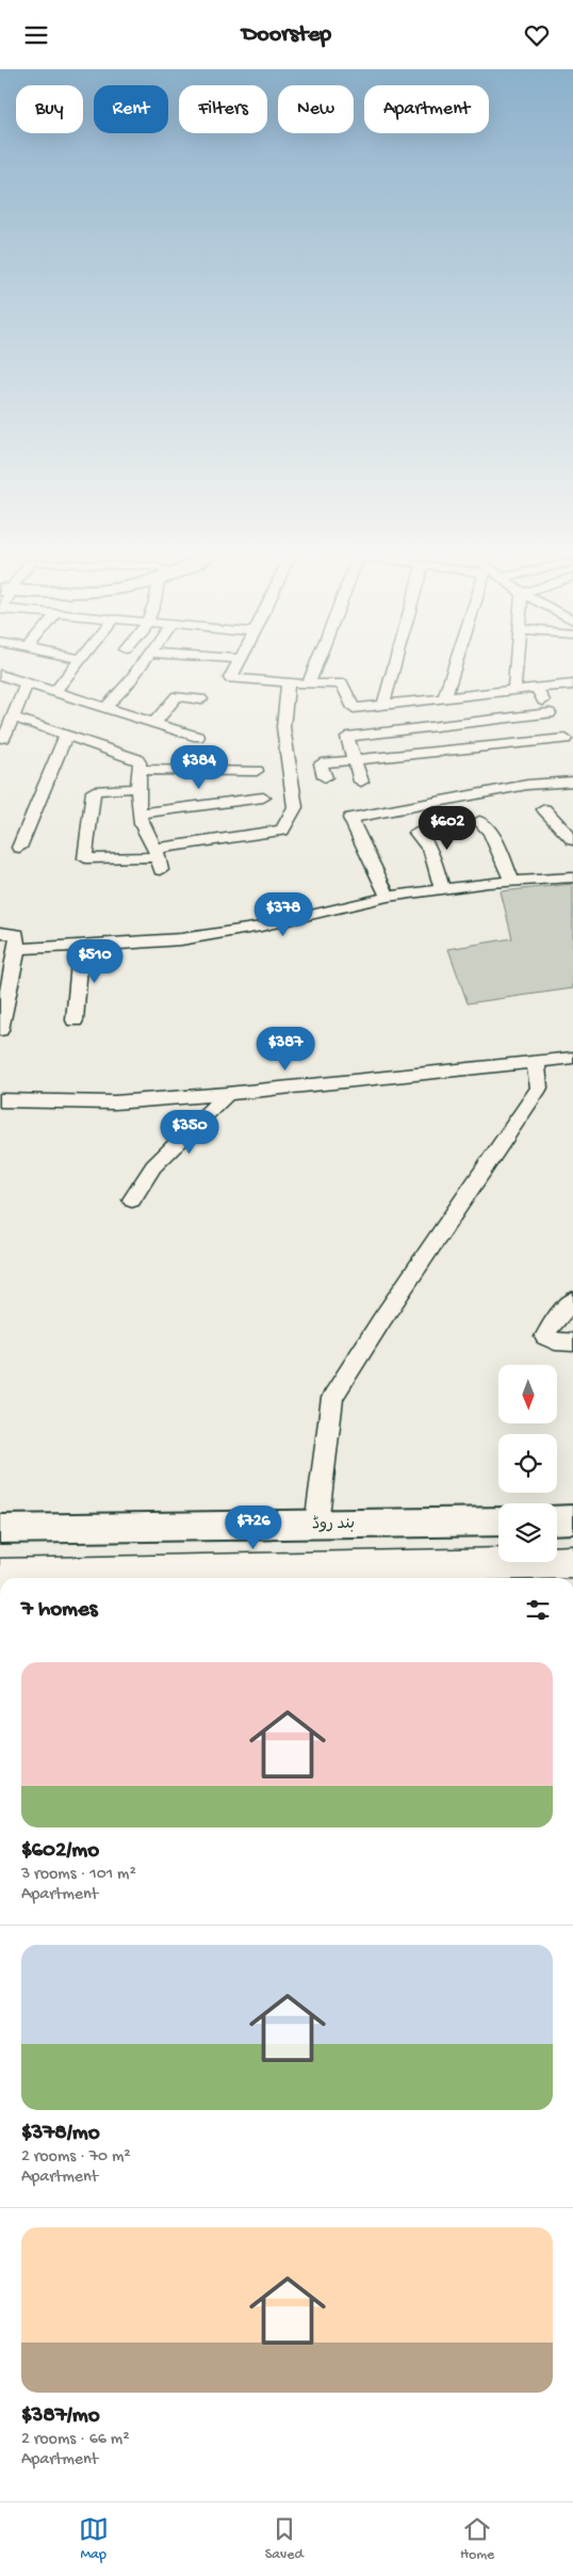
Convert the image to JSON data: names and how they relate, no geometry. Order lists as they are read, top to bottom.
{
  "streets": {
    "main road": ["بند روڈ"]
  },
  "north": "bottom",
  "page": {
    "header": "Doorstep",
    "chip": [
      "Buy",
      "Rent",
      "Filters",
      "New",
      "Apartment"
    ],
    "price": [
      "$384",
      "$602",
      "$378",
      "$510",
      "$387",
      "$350",
      "$726"
    ],
    "heading": "7 homes",
    "list": [
      {
        "name": "$602/mo",
        "note": "3 rooms · 101 m² · Apartment"
      },
      {
        "name": "$378/mo",
        "note": "2 rooms · 70 m² · Apartment"
      },
      {
        "name": "$387/mo",
        "note": "2 rooms · 66 m² · Apartment"
      }
    ],
    "tabs": ["Map", "Saved", "Home"]
  }
}
